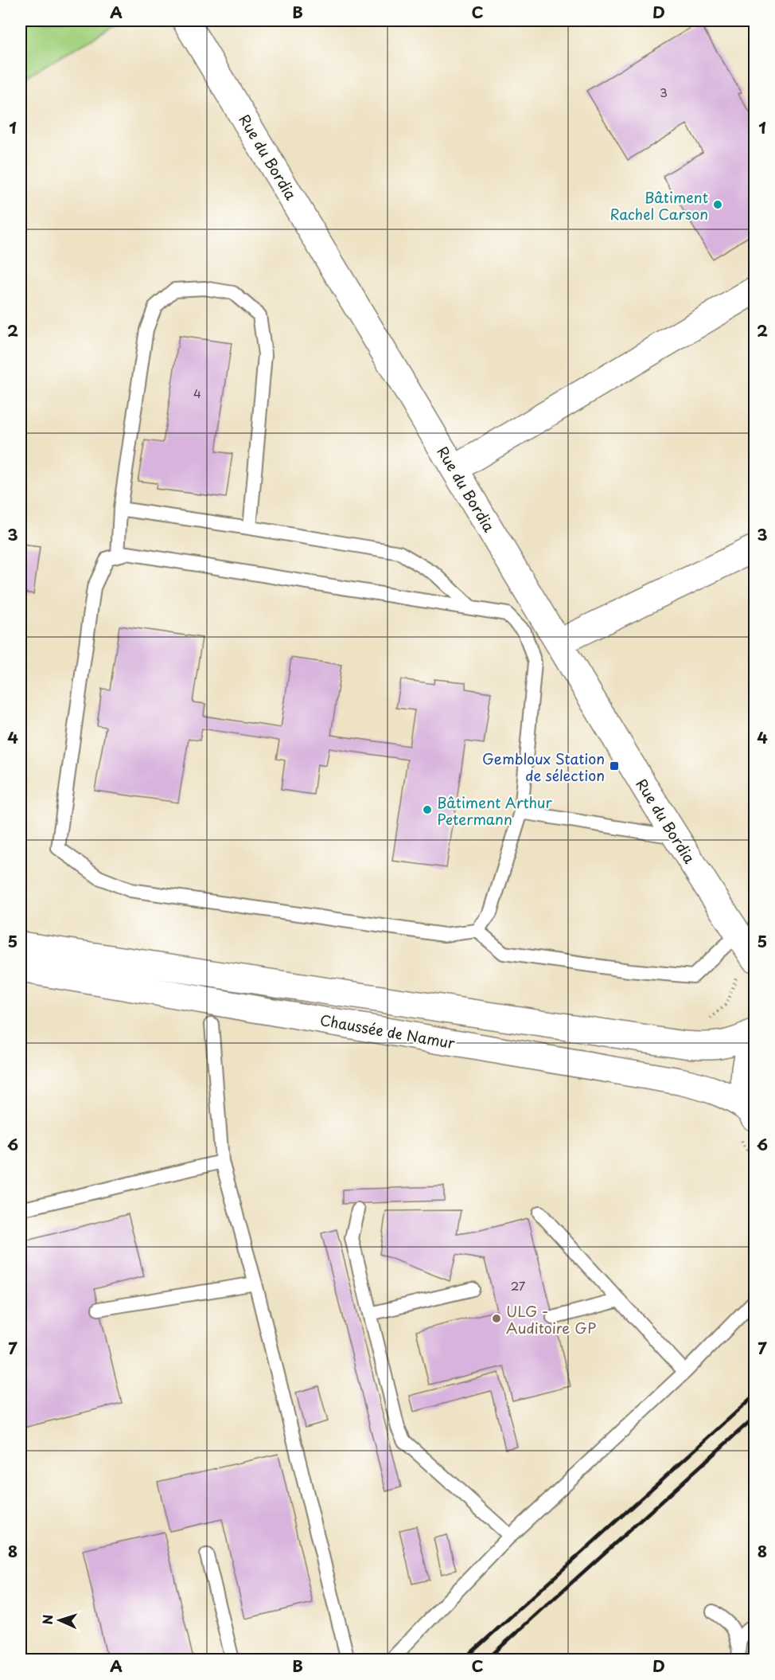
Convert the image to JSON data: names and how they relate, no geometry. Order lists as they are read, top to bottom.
{
  "streets": {
    "street": ["Rue du Bordia", "Chaussée de Namur"]
  },
  "places": {
    "other": ["Bâtiment Rachel Carson", "Bâtiment Arthur Petermann", "ULG - Auditoire GP"],
    "transit": ["Gembloux Station de sélection"]
  },
  "house_numbers": ["3", "4", "27"],
  "north": "left",
  "grid": {
    "columns": [
      "A",
      "B",
      "C",
      "D"
    ],
    "rows": [
      "1",
      "2",
      "3",
      "4",
      "5",
      "6",
      "7",
      "8"
    ]
  }
}
